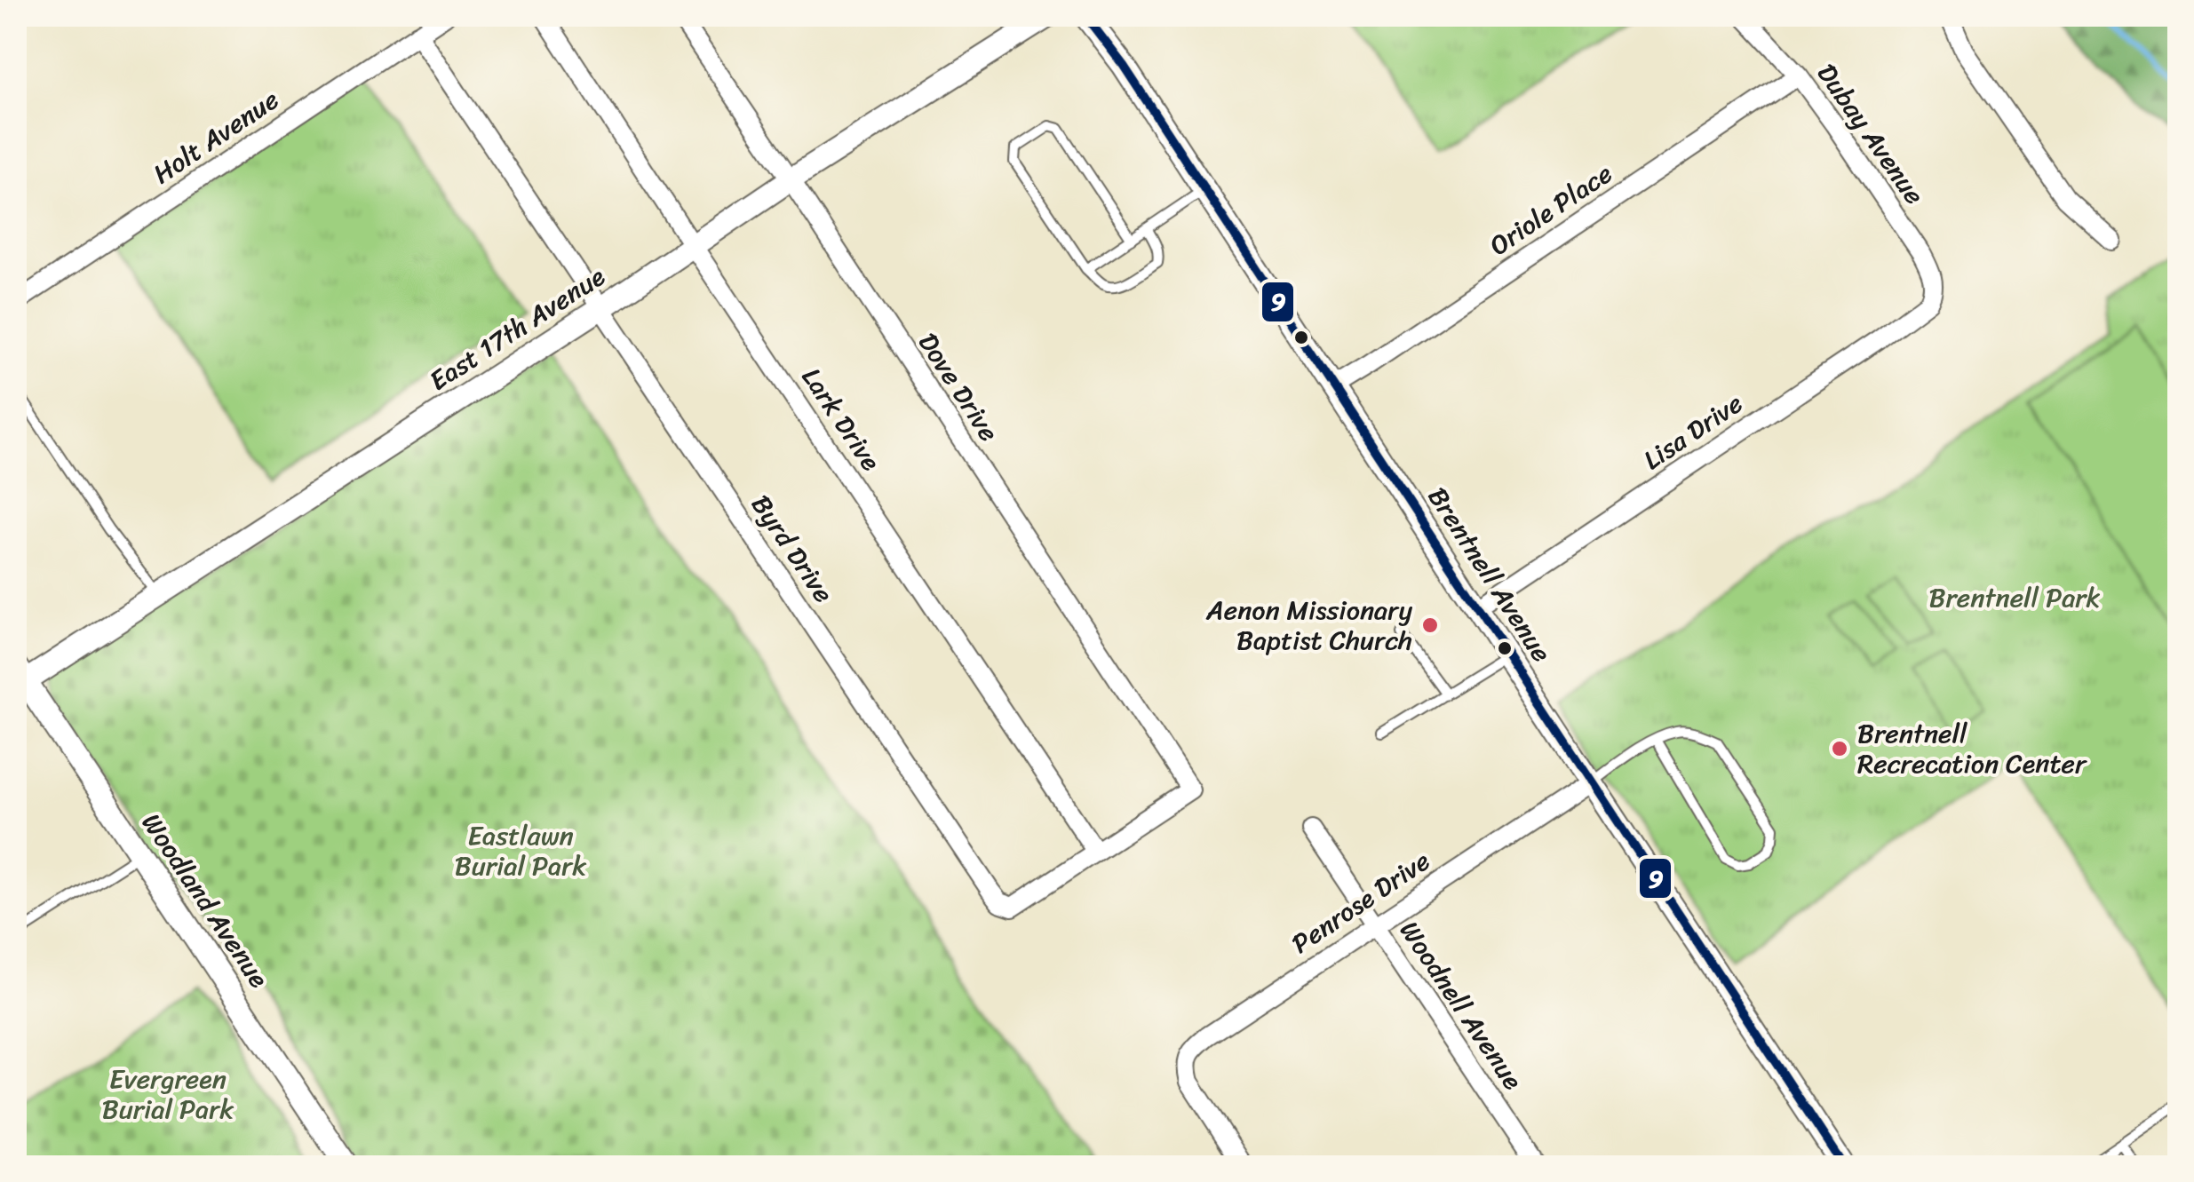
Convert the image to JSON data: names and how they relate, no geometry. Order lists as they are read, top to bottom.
{
  "streets": {
    "street": [
      "Dubay Avenue",
      "Holt Avenue",
      "Oriole Place",
      "East 17th Avenue",
      "Dove Drive",
      "Lark Drive",
      "Lisa Drive",
      "Byrd Drive",
      "Brentnell Avenue",
      "Woodland Avenue",
      "Penrose Drive",
      "Woodnell Avenue"
    ]
  },
  "crossings": [
    ["Dubay Avenue", "Oriole Place"],
    ["Dubay Avenue", "Lisa Drive"],
    ["Holt Avenue", "Byrd Drive"],
    ["Oriole Place", "Brentnell Avenue"],
    ["East 17th Avenue", "Dove Drive"],
    ["East 17th Avenue", "Lark Drive"],
    ["East 17th Avenue", "Byrd Drive"],
    ["East 17th Avenue", "Woodland Avenue"],
    ["Dove Drive", "Byrd Drive"],
    ["Lark Drive", "Byrd Drive"],
    ["Lisa Drive", "Brentnell Avenue"],
    ["Brentnell Avenue", "Penrose Drive"],
    ["Penrose Drive", "Woodnell Avenue"]
  ],
  "parks": ["Brentnell Park", "Eastlawn Burial Park", "Evergreen Burial Park"],
  "places": ["Aenon Missionary Baptist Church", "Brentnell Recrecation Center"],
  "lines": ["transit line 9"]
}
